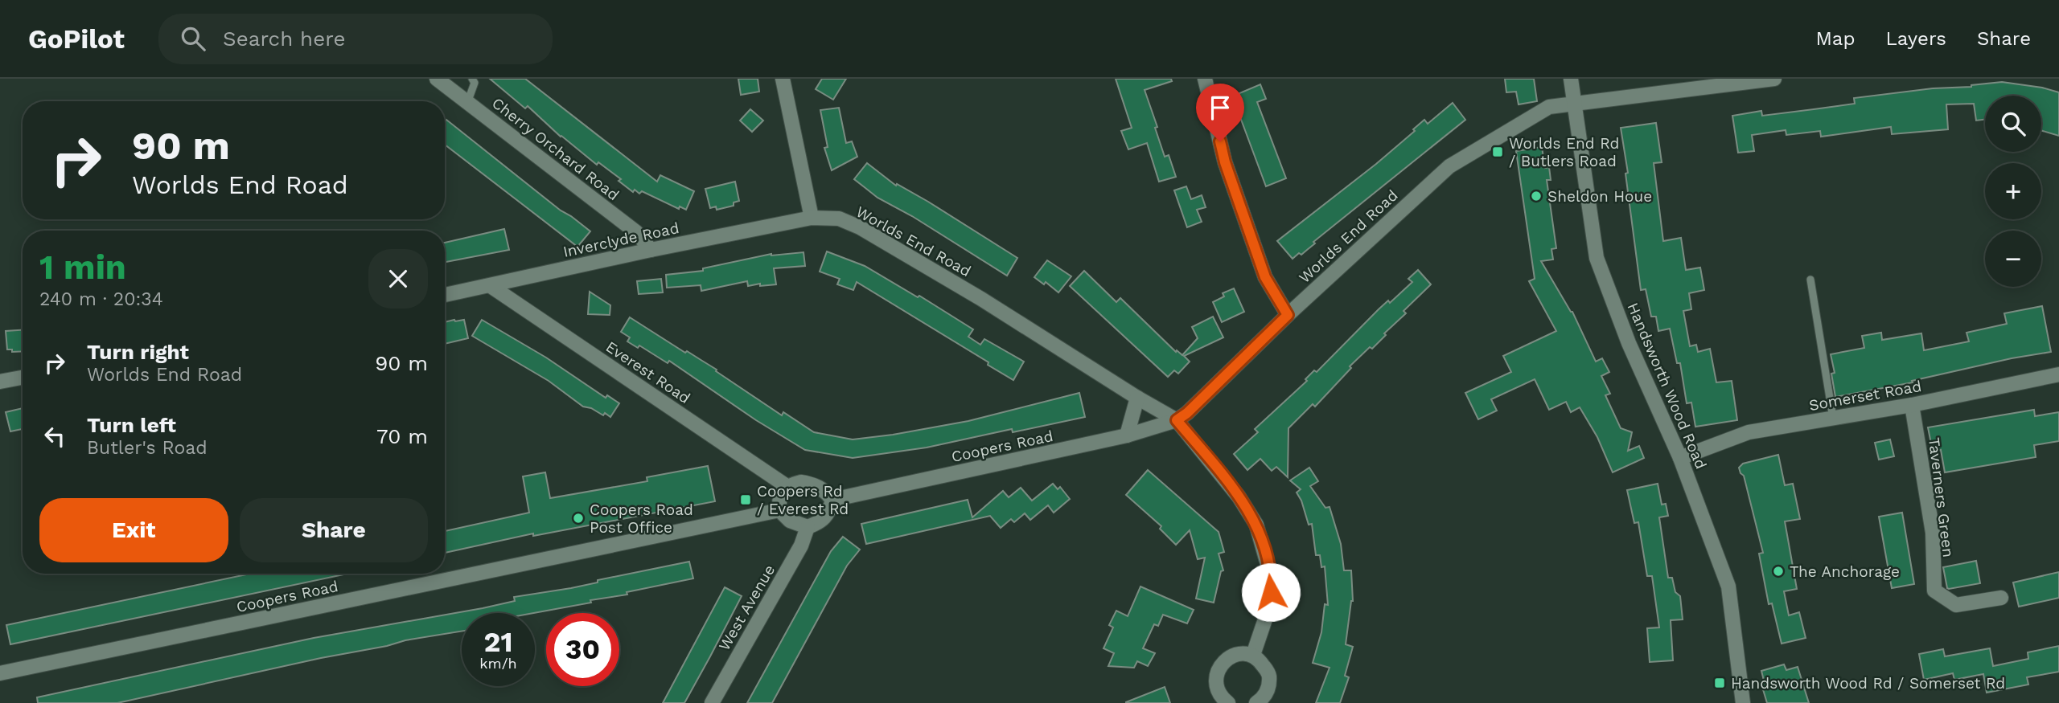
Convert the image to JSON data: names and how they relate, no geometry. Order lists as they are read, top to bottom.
{
  "streets": {
    "street": [
      "Cherry Orchard Road",
      "Worlds End Road",
      "Inverclyde Road",
      "Everest Road",
      "Handsworth Wood Road",
      "Somerset Road",
      "Coopers Road",
      "Taverners Green",
      "West Avenue"
    ]
  },
  "crossings": [
    ["Cherry Orchard Road", "Inverclyde Road"],
    ["Worlds End Road", "Inverclyde Road"],
    ["Worlds End Road", "Handsworth Wood Road"],
    ["Worlds End Road", "Coopers Road"],
    ["Inverclyde Road", "Everest Road"],
    ["Everest Road", "Coopers Road"],
    ["Everest Road", "West Avenue"],
    ["Handsworth Wood Road", "Somerset Road"],
    ["Somerset Road", "Taverners Green"],
    ["Coopers Road", "West Avenue"]
  ],
  "places": {
    "transit": ["Worlds End Rd / Butlers Road", "Coopers Rd / Everest Rd", "Handsworth Wood Rd / Somerset Rd"],
    "other": ["Sheldon Houe", "Coopers Road Post Office", "The Anchorage"]
  },
  "page": {
    "header": "GoPilot",
    "search": "Search here",
    "nav": ["Map", "Layers", "Share"],
    "map_buttons": ["+", "−"],
    "turn": ["90 m", "Worlds End Road"],
    "heading": ["1 min", "240 m · 20:34"],
    "list": [
      {
        "name": "Turn right",
        "note": "Worlds End Road",
        "value": "90 m"
      },
      {
        "name": "Turn left",
        "note": "Butler's Road",
        "value": "70 m"
      }
    ],
    "buttons": ["Exit", "Share"],
    "speed": "21 km/h",
    "limit": "30"
  }
}
